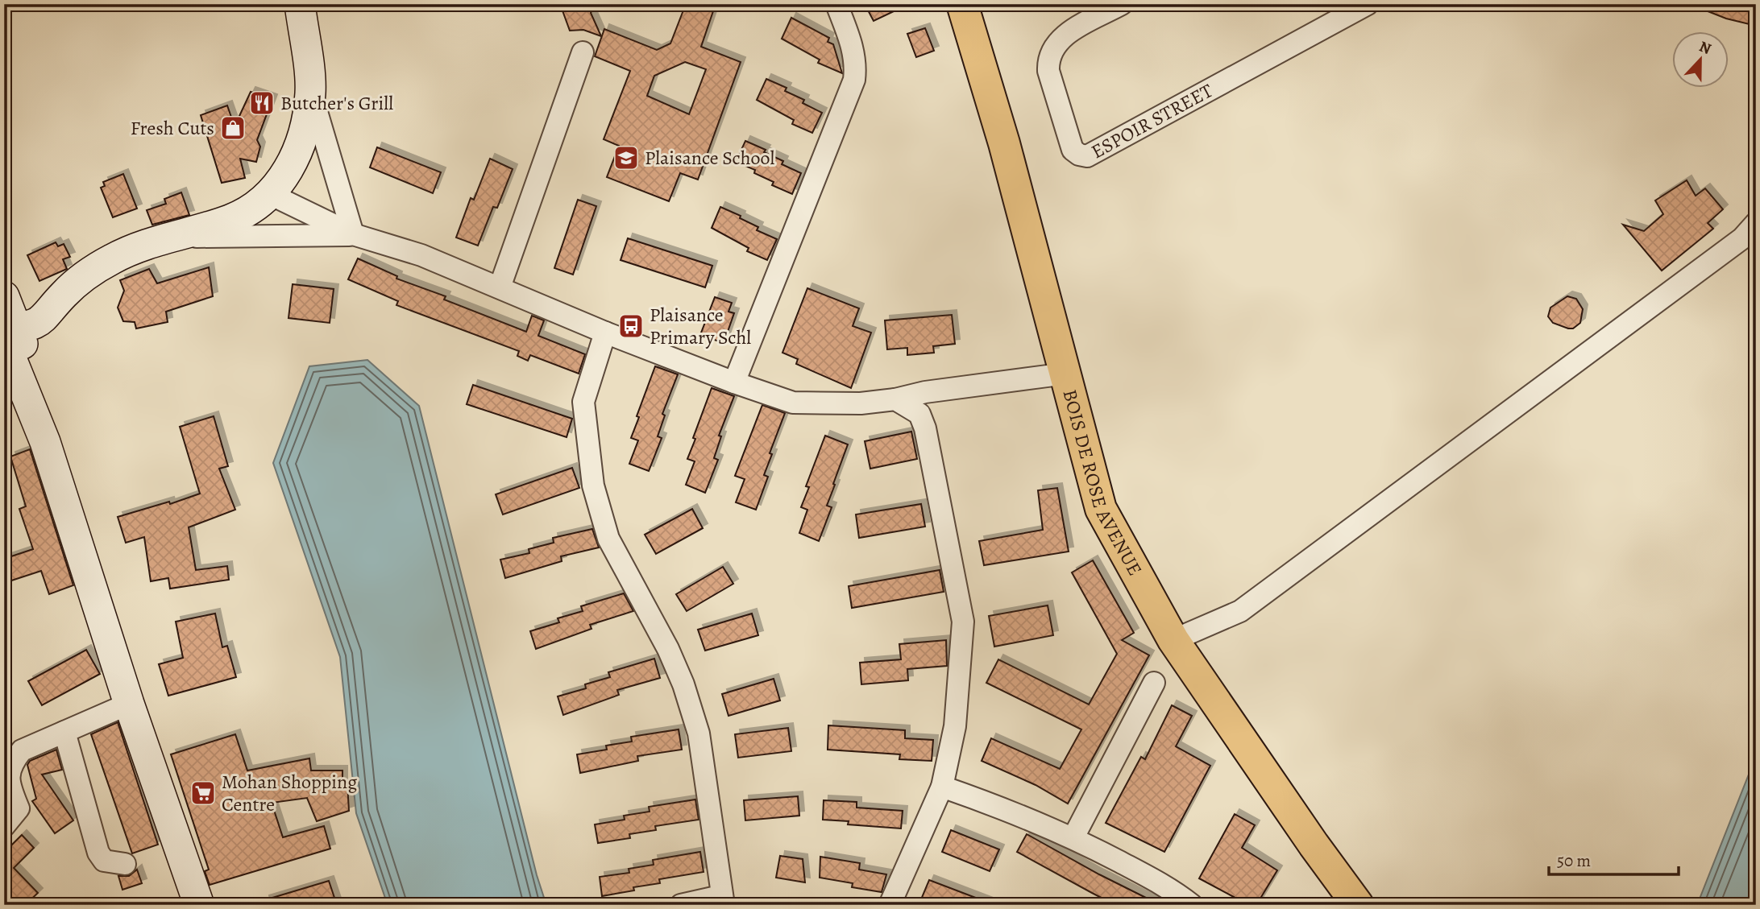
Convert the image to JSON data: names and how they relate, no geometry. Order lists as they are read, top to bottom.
{
  "streets": {
    "main road": ["BOIS DE ROSE AVENUE"],
    "street": ["ESPOIR STREET"]
  },
  "places": {
    "restaurant": ["Butcher's Grill"],
    "shop": ["Fresh Cuts"],
    "school or university": ["Plaisance School"],
    "bus stop": ["Plaisance Primary Schl"],
    "supermarket": ["Mohan Shopping Centre"]
  },
  "scale_bar": "50 m",
  "north": "top"
}
